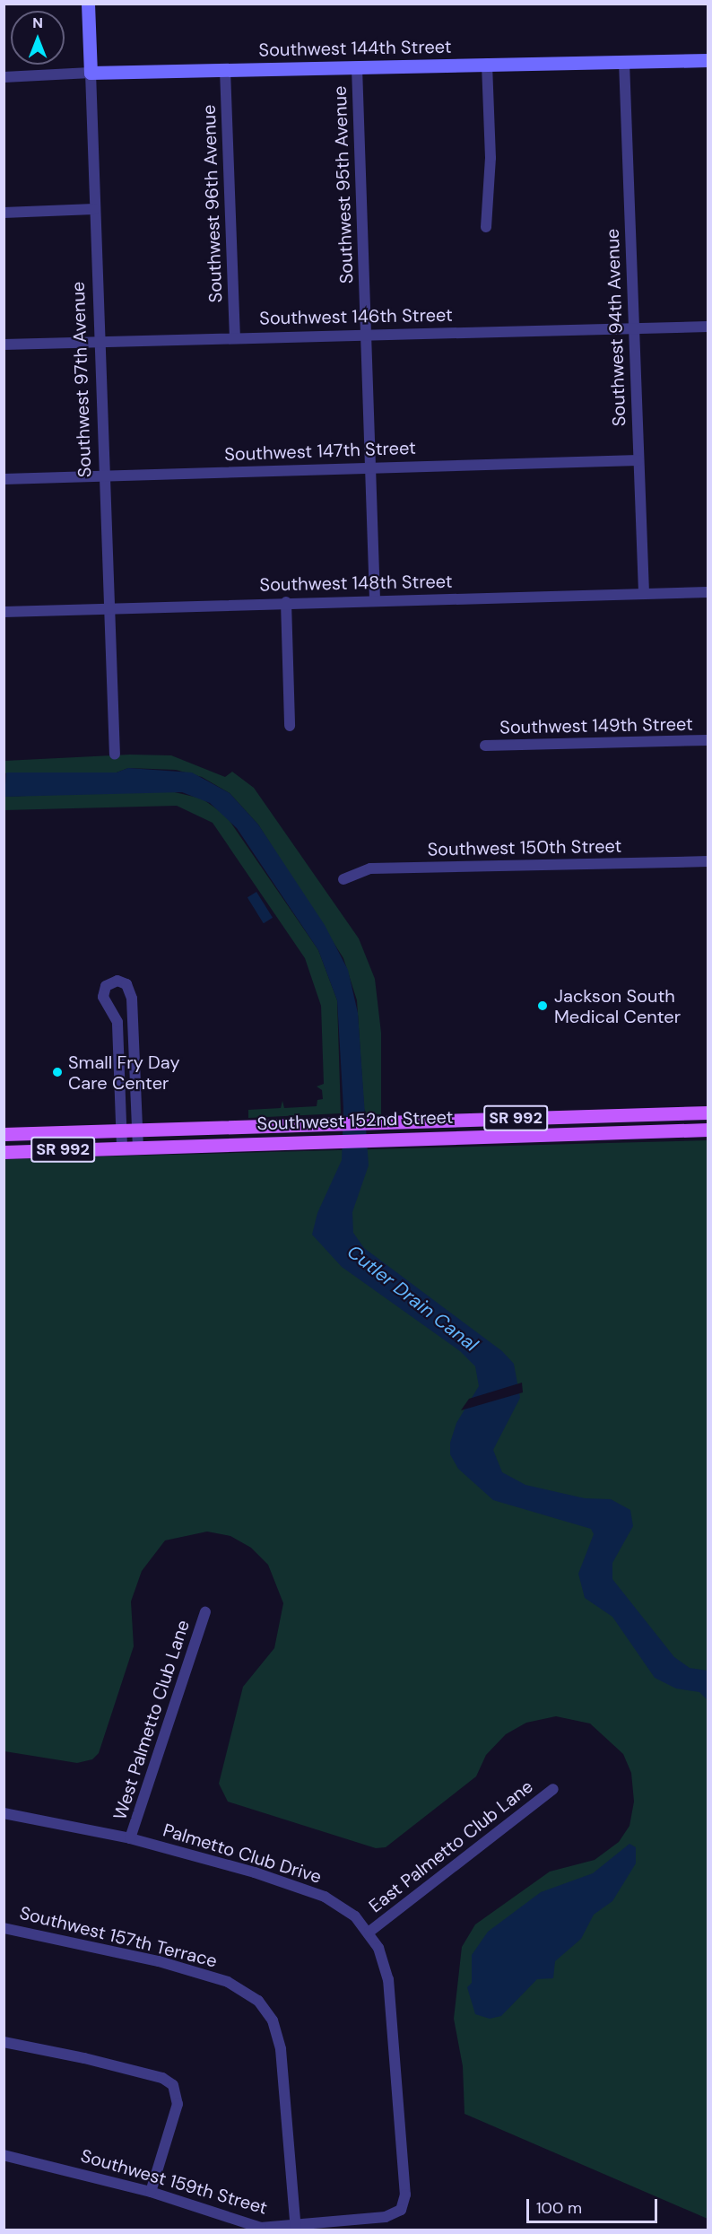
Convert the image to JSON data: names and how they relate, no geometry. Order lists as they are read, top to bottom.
{
  "streets": {
    "main road": ["SR 992", "Southwest 152nd Street"],
    "street": [
      "Southwest 144th Street",
      "Southwest 95th Avenue",
      "Southwest 96th Avenue",
      "Southwest 146th Street",
      "Southwest 94th Avenue",
      "Southwest 97th Avenue",
      "Southwest 147th Street",
      "Southwest 148th Street",
      "Southwest 149th Street",
      "Southwest 150th Street",
      "West Palmetto Club Lane",
      "East Palmetto Club Lane",
      "Palmetto Club Drive",
      "Southwest 157th Terrace",
      "Southwest 159th Street"
    ]
  },
  "crossings": [
    ["Southwest 144th Street", "Southwest 95th Avenue"],
    ["Southwest 144th Street", "Southwest 96th Avenue"],
    ["Southwest 144th Street", "Southwest 94th Avenue"],
    ["Southwest 144th Street", "Southwest 97th Avenue"],
    ["Southwest 95th Avenue", "Southwest 146th Street"],
    ["Southwest 95th Avenue", "Southwest 147th Street"],
    ["Southwest 95th Avenue", "Southwest 148th Street"],
    ["Southwest 96th Avenue", "Southwest 146th Street"],
    ["Southwest 146th Street", "Southwest 94th Avenue"],
    ["Southwest 146th Street", "Southwest 97th Avenue"],
    ["Southwest 94th Avenue", "Southwest 147th Street"],
    ["Southwest 94th Avenue", "Southwest 148th Street"],
    ["Southwest 97th Avenue", "Southwest 147th Street"],
    ["Southwest 97th Avenue", "Southwest 148th Street"],
    ["West Palmetto Club Lane", "Palmetto Club Drive"],
    ["East Palmetto Club Lane", "Palmetto Club Drive"],
    ["Palmetto Club Drive", "Southwest 159th Street"],
    ["Southwest 157th Terrace", "Southwest 159th Street"]
  ],
  "water": ["Cutler Drain Canal"],
  "places": ["Jackson South Medical Center", "Small Fry Day Care Center"],
  "scale_bar": "100 m",
  "north": "top"
}
